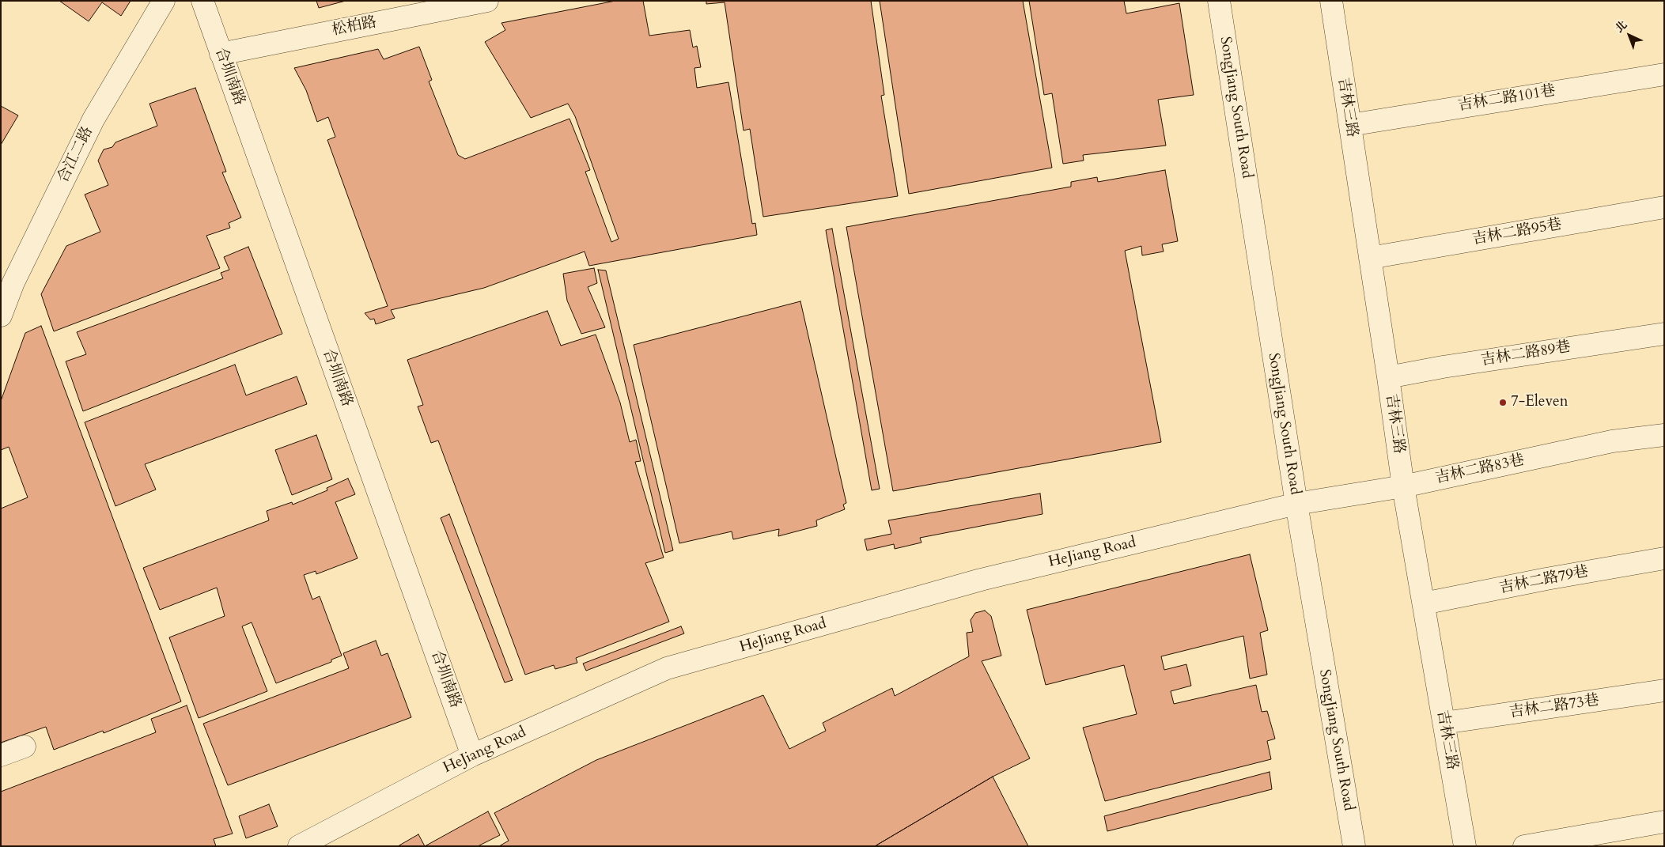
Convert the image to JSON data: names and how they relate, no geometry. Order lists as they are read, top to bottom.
{
  "streets": {
    "street": [
      "松柏路",
      "合圳南路",
      "吉林二路101巷",
      "SongJiang South Road",
      "吉林三路",
      "合江二路",
      "吉林二路95巷",
      "吉林二路89巷",
      "吉林二路83巷",
      "HeJiang Road",
      "吉林二路79巷",
      "吉林二路73巷"
    ]
  },
  "crossings": [
    ["松柏路", "合圳南路"],
    ["合圳南路", "HeJiang Road"],
    ["吉林二路101巷", "吉林三路"],
    ["SongJiang South Road", "吉林二路83巷"],
    ["SongJiang South Road", "HeJiang Road"],
    ["吉林三路", "吉林二路95巷"],
    ["吉林三路", "吉林二路89巷"],
    ["吉林三路", "吉林二路83巷"],
    ["吉林三路", "吉林二路79巷"],
    ["吉林三路", "吉林二路73巷"],
    ["吉林二路83巷", "HeJiang Road"]
  ],
  "places": ["7-Eleven"],
  "north": "top left"
}
